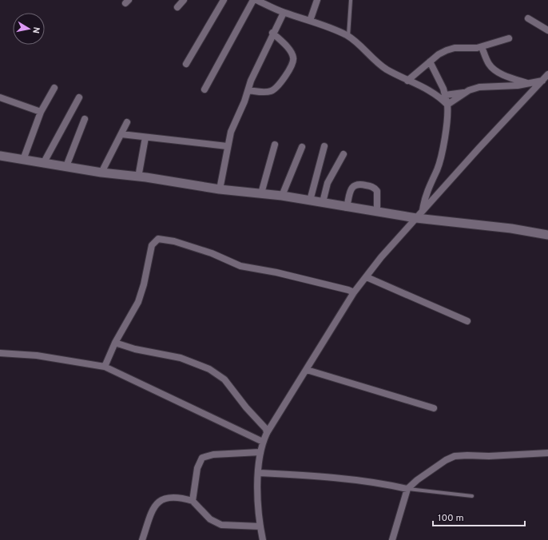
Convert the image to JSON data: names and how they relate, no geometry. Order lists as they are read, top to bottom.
{
  "scale_bar": "100 m",
  "north": "right"
}
